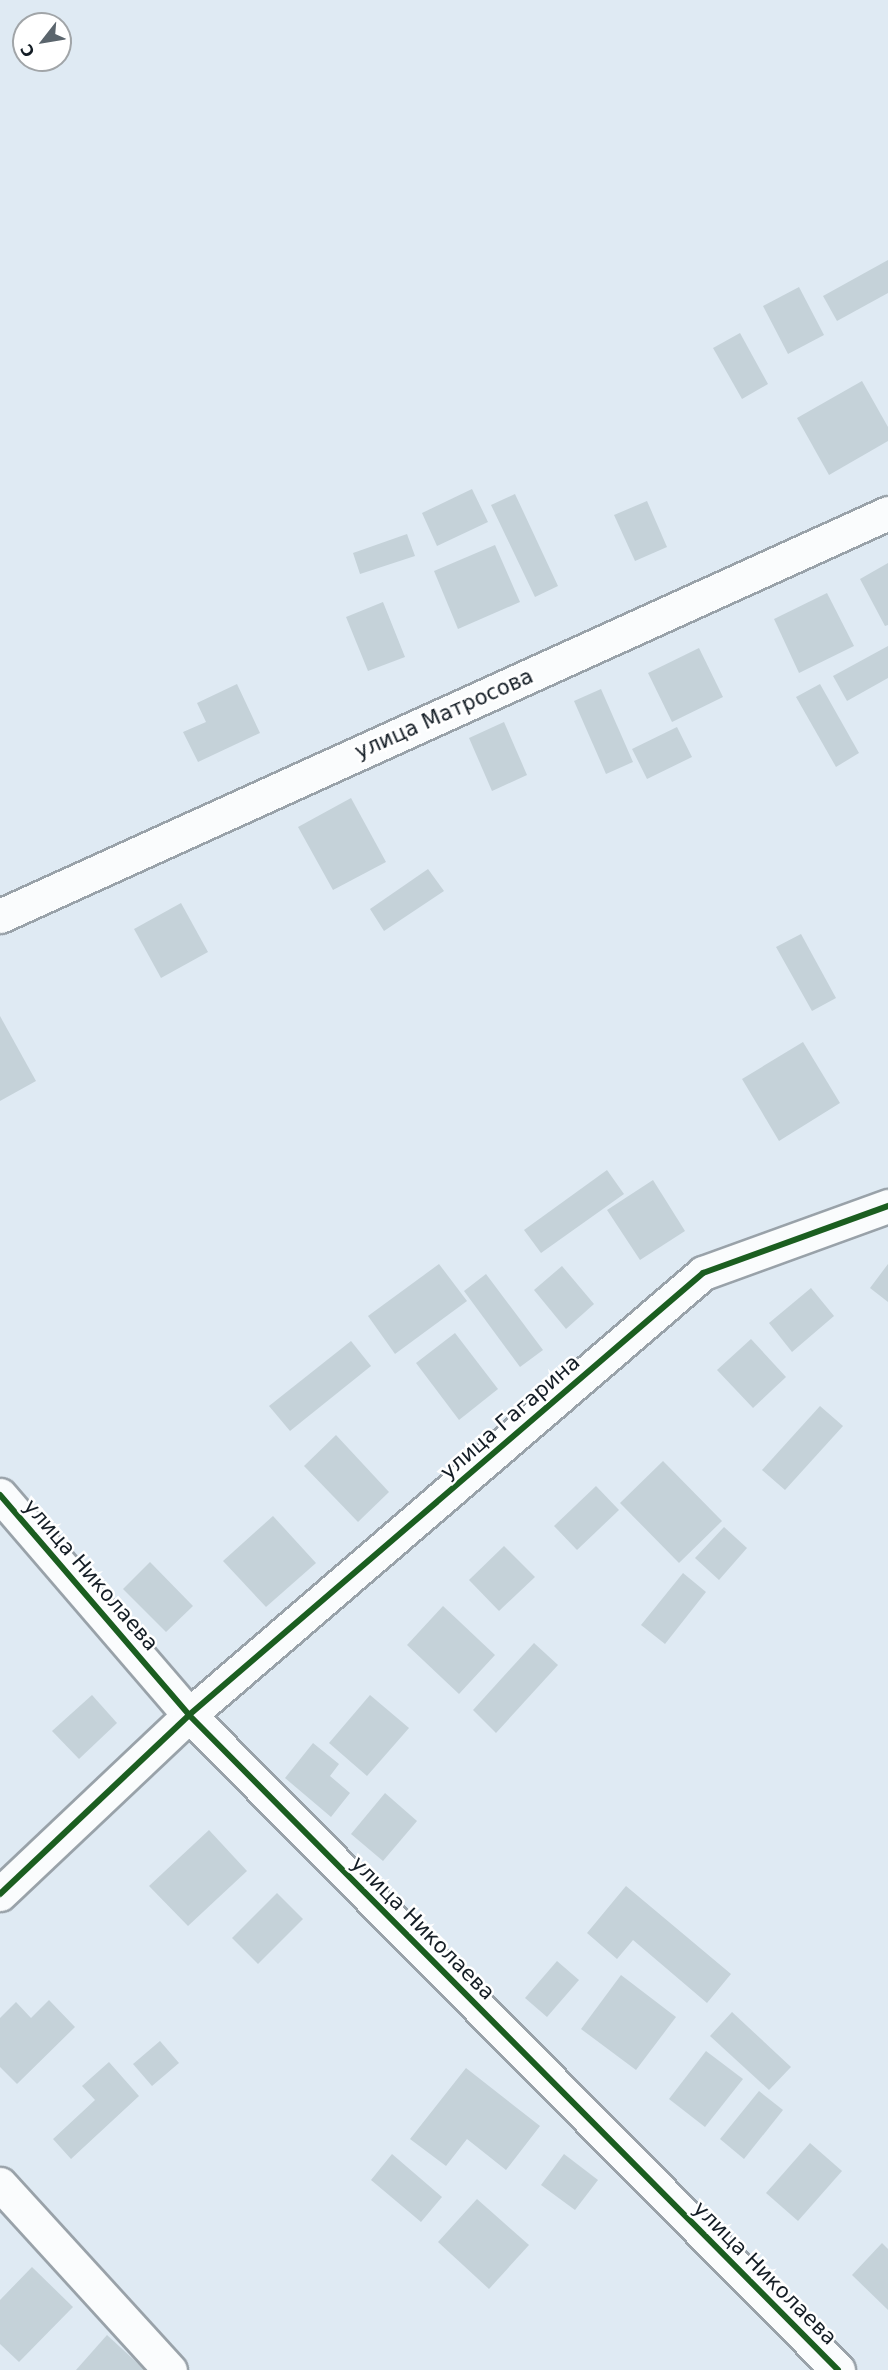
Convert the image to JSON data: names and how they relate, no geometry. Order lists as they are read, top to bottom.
{
  "streets": {
    "street": ["улица Матросова", "улица Гагарина", "улица Николаева"]
  },
  "crossings": [
    ["улица Гагарина", "улица Николаева"]
  ],
  "north": "bottom left"
}
